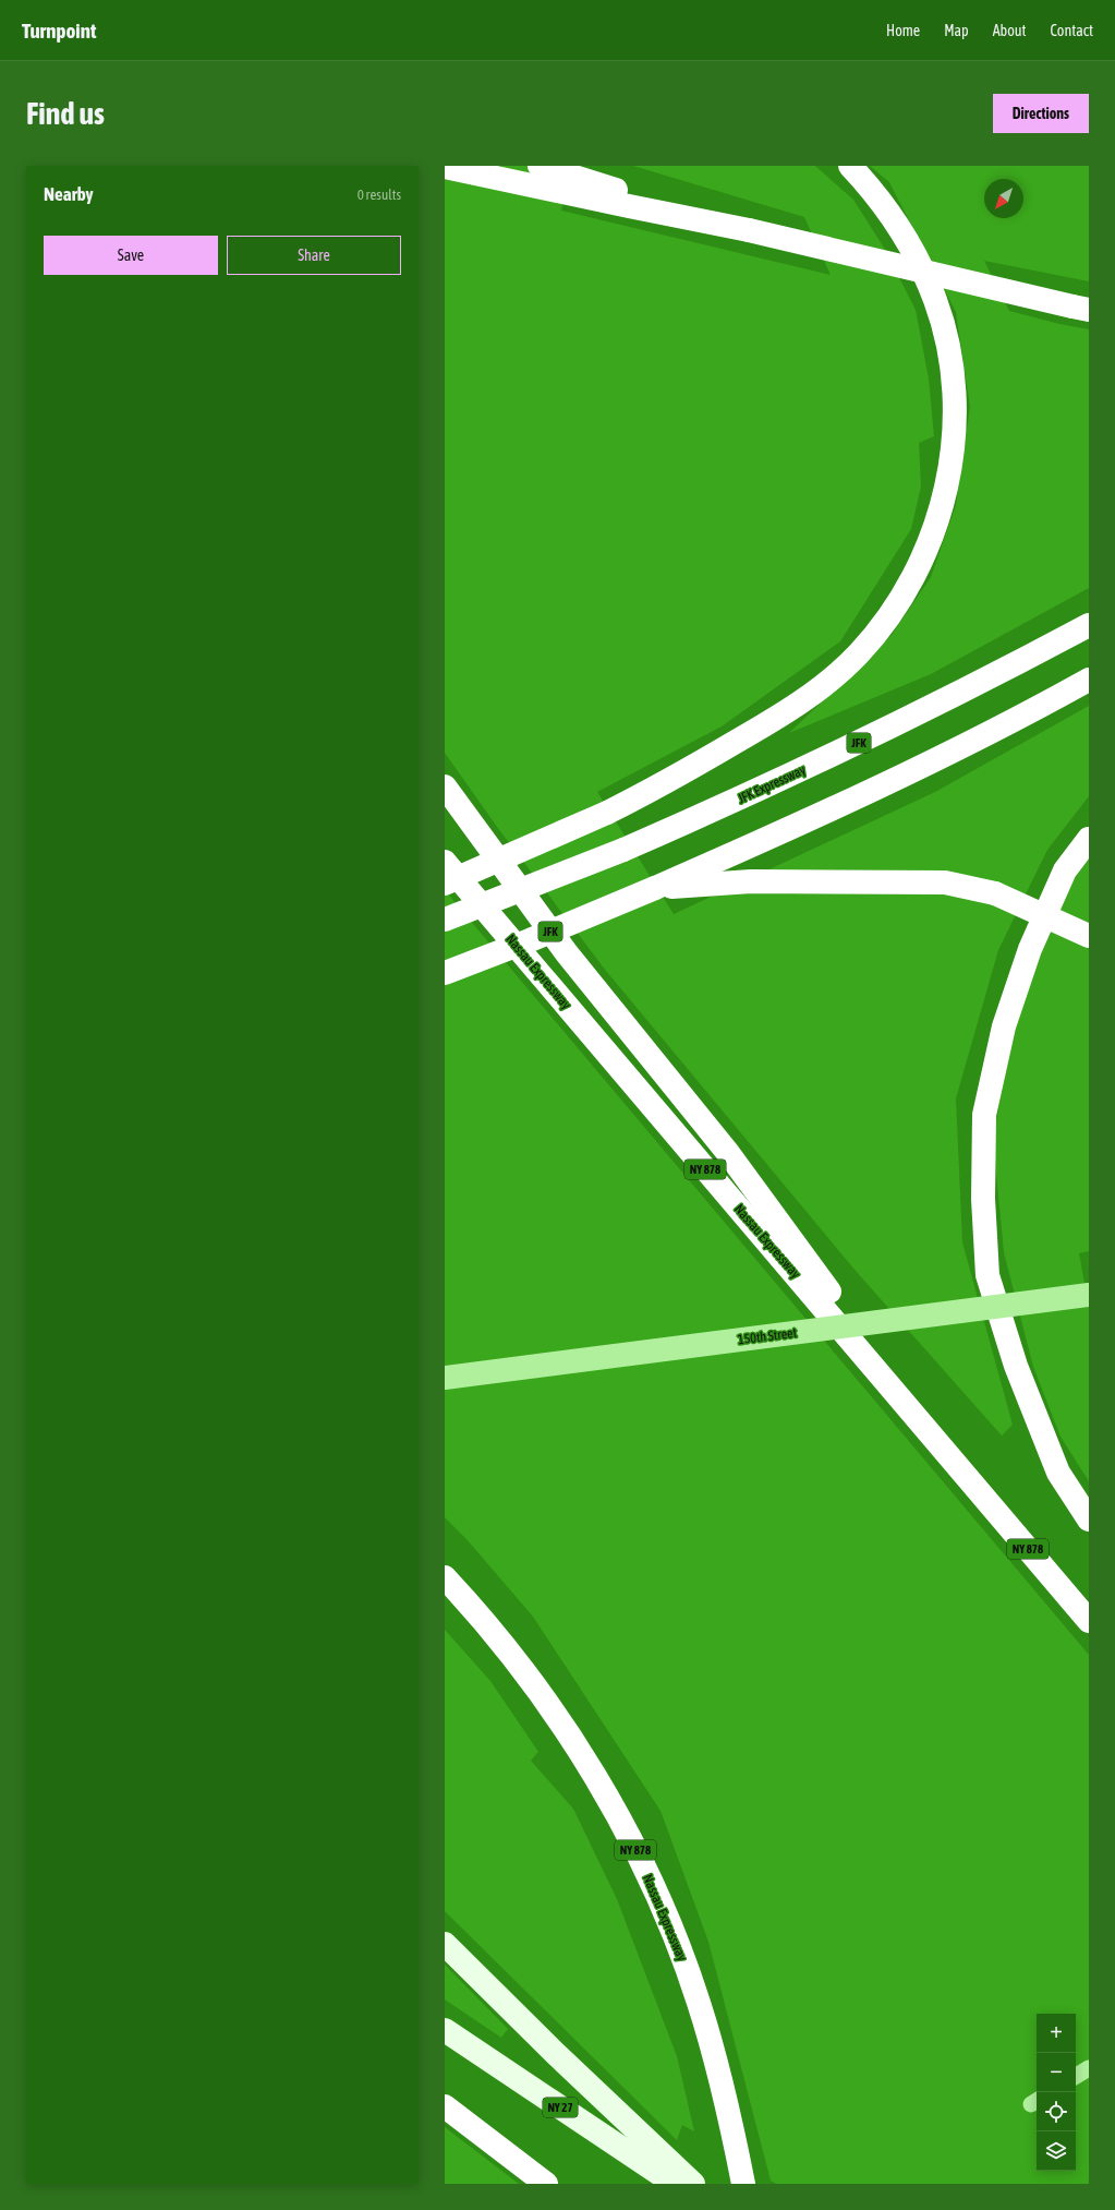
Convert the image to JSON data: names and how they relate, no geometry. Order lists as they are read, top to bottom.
{
  "streets": {
    "highway": [
      "JFK",
      "JFK Expressway",
      "Nassau Expressway",
      "NY 878"
    ],
    "main road": ["NY 27"],
    "street": ["150th Street"]
  },
  "north": "bottom left",
  "page": {
    "header": "Turnpoint",
    "nav": [
      "Home",
      "Map",
      "About",
      "Contact"
    ],
    "buttons": [
      "Directions",
      ["Save", "Share"]
    ],
    "title": "Find us",
    "heading": ["Nearby", "0 results"],
    "map_buttons": ["+", "−"]
  }
}
